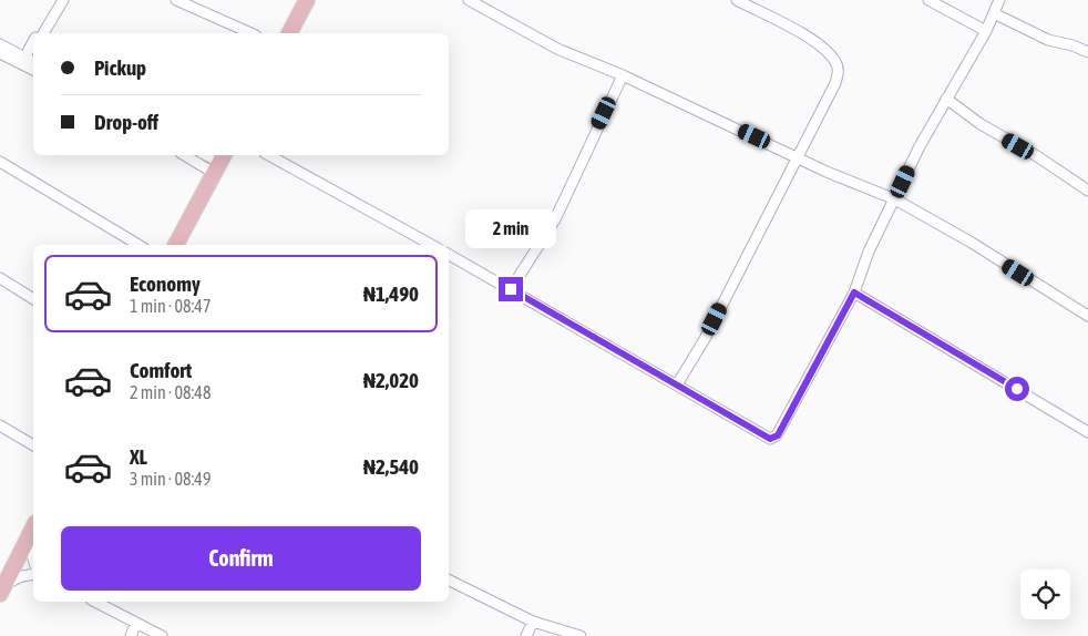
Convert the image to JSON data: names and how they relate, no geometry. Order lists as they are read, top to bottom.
{
  "page": {
    "banner": ["Pickup", "Drop-off"],
    "bubble": "2 min",
    "list": [
      {
        "name": "Economy",
        "note": "1 min · 08:47",
        "value": "₦1,490"
      },
      {
        "name": "Comfort",
        "note": "2 min · 08:48",
        "value": "₦2,020"
      },
      {
        "name": "XL",
        "note": "3 min · 08:49",
        "value": "₦2,540"
      }
    ],
    "buttons": "Confirm"
  }
}
